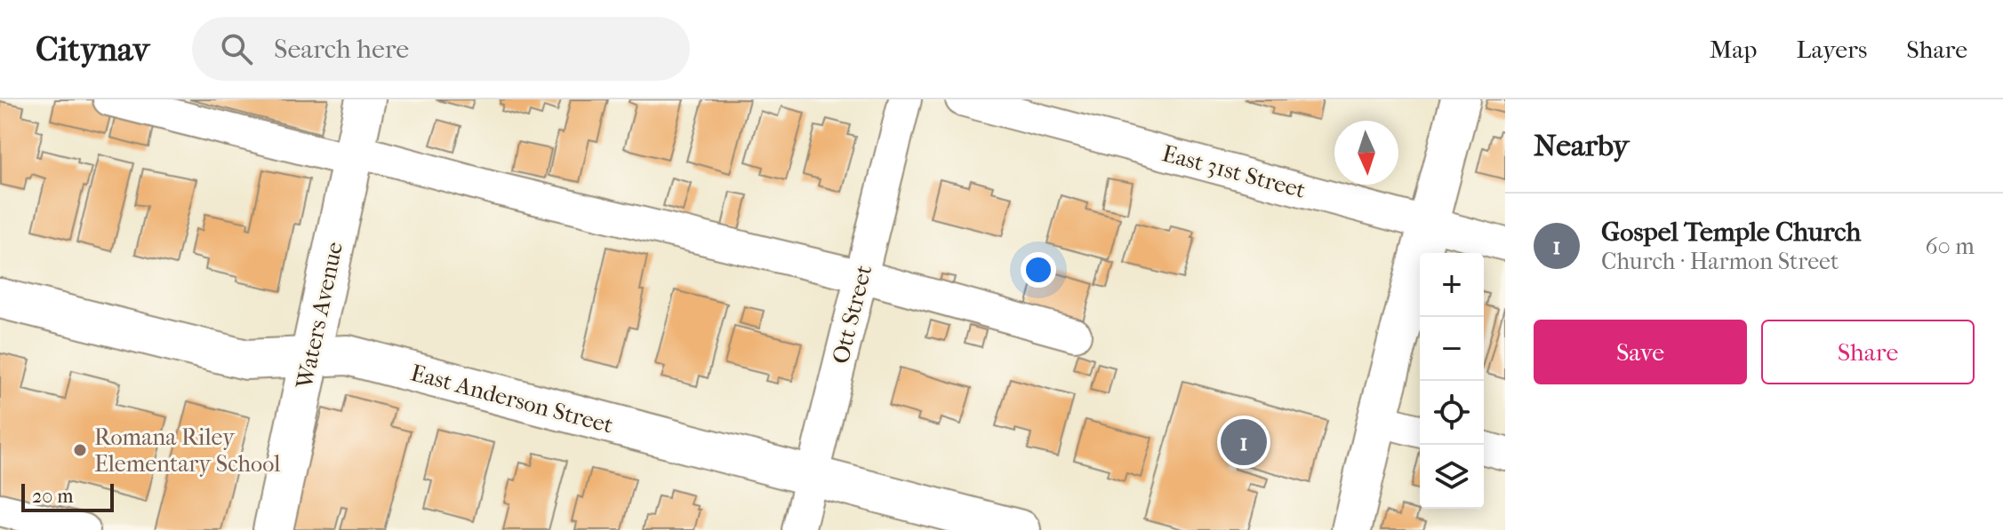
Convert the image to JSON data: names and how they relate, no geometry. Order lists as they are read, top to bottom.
{
  "streets": {
    "main road": ["Waters Avenue", "East Anderson Street"],
    "street": ["East 31st Street", "Ott Street"]
  },
  "crossings": [
    ["Ott Street", "East Anderson Street"],
    ["Waters Avenue", "East Anderson Street"]
  ],
  "places": ["Romana Riley Elementary School"],
  "scale_bar": "20 m",
  "north": "bottom",
  "page": {
    "header": "Citynav",
    "search": "Search here",
    "nav": ["Map", "Layers", "Share"],
    "heading": "Nearby",
    "list": [
      {
        "mark": "1",
        "name": "Gospel Temple Church",
        "note": "Church · Harmon Street",
        "value": "60 m"
      }
    ],
    "map_buttons": ["+", "−"],
    "buttons": ["Save", "Share"],
    "pins": "1",
    "scale": "20 m"
  }
}
